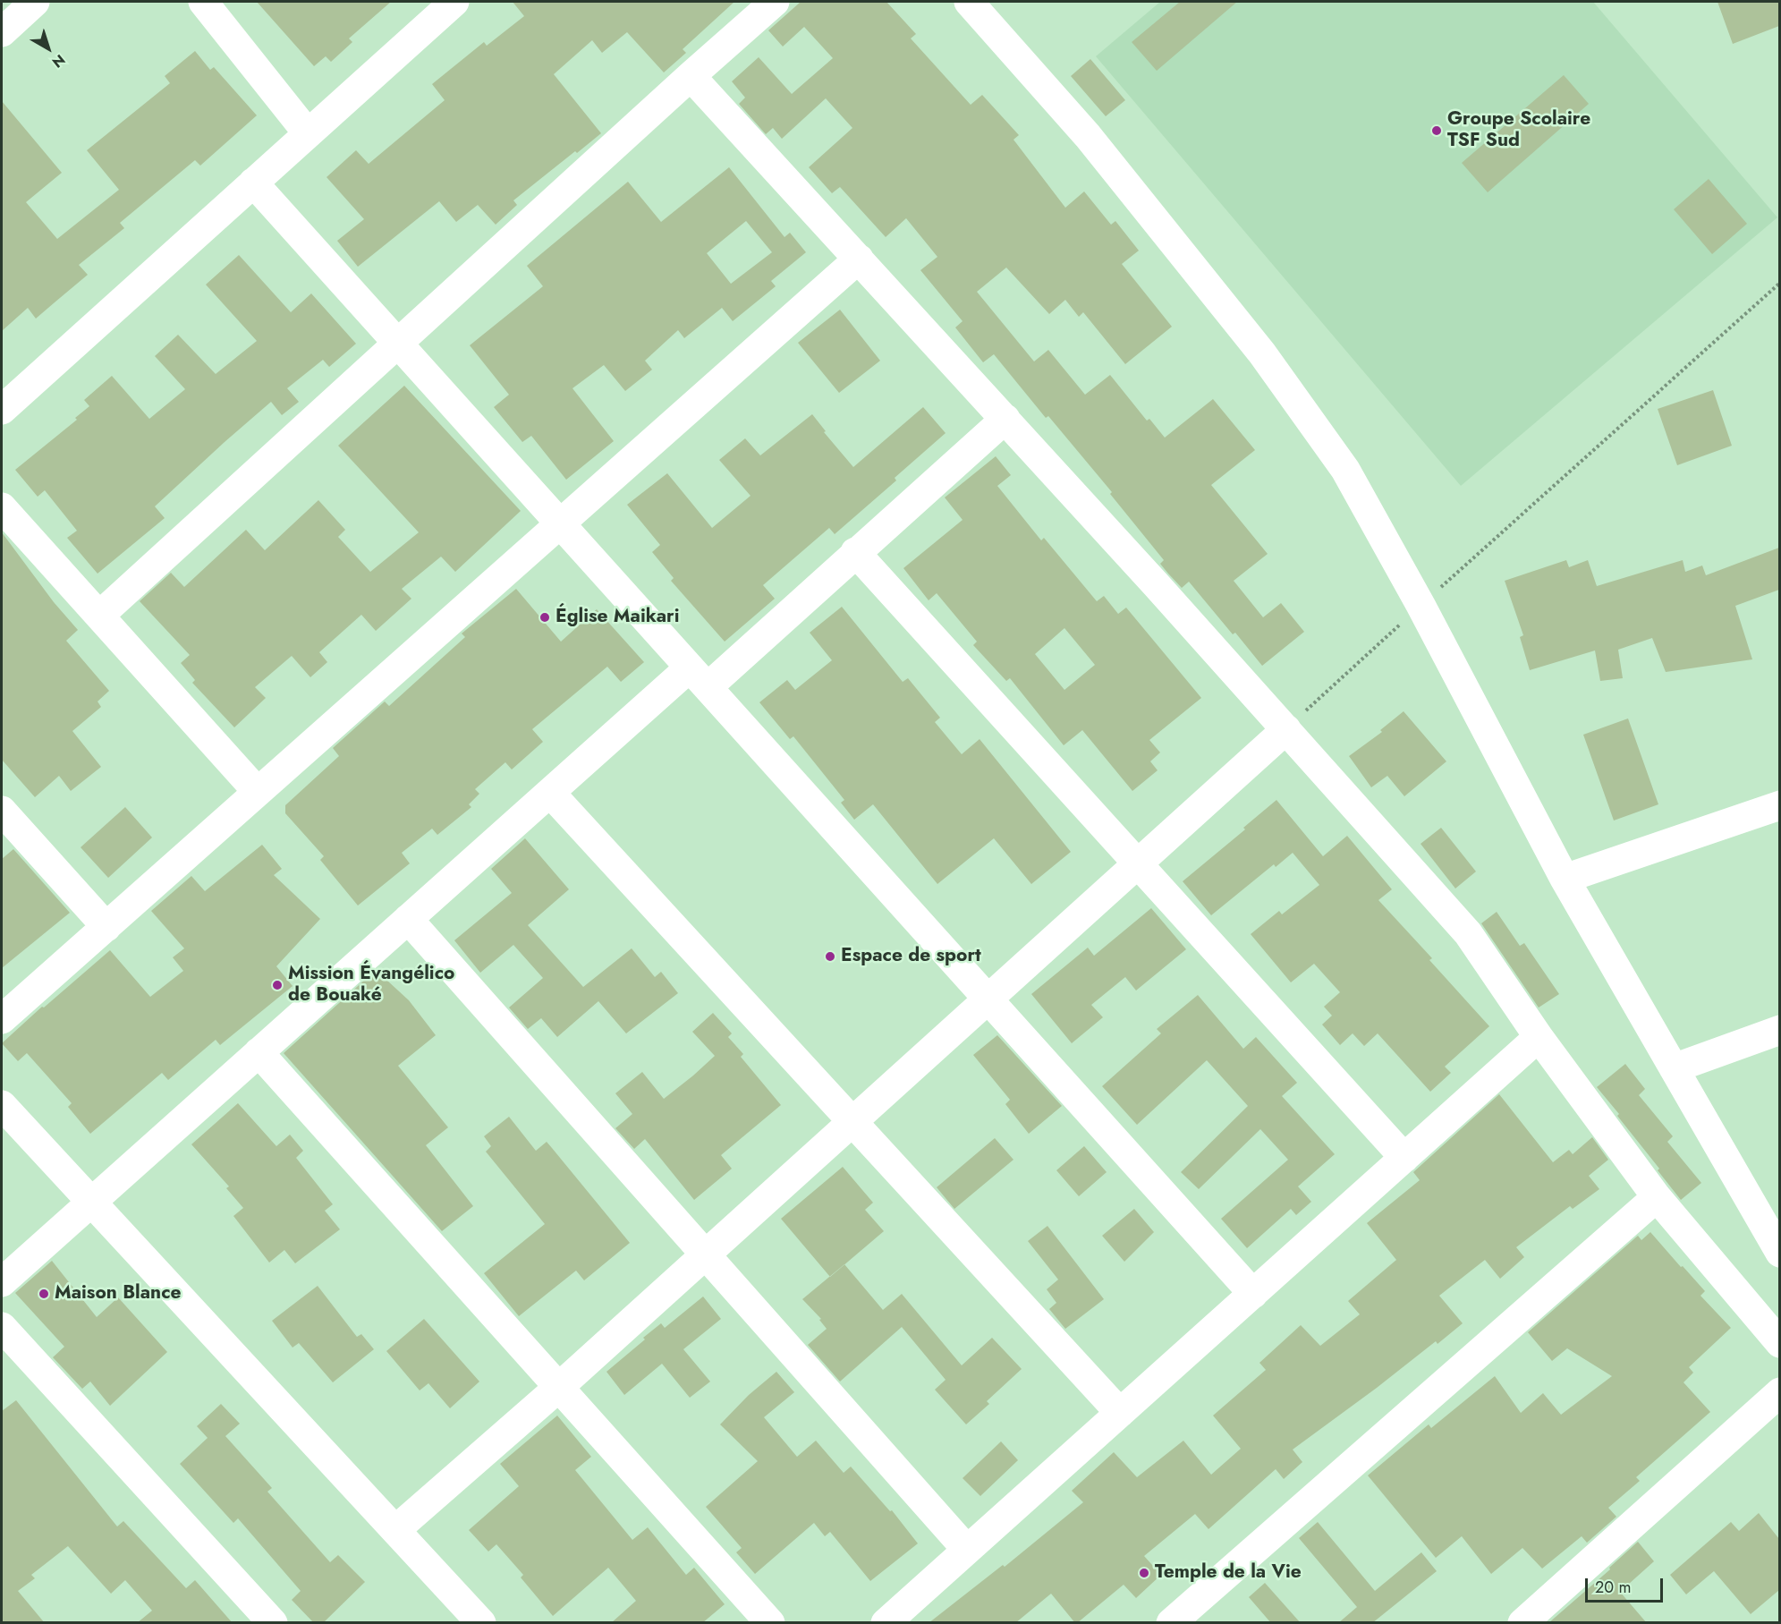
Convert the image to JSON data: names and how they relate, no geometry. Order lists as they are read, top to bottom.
{
  "places": [
    "Groupe Scolaire TSF Sud",
    "Église Maikari",
    "Espace de sport",
    "Mission Évangélico de Bouaké",
    "Maison Blance",
    "Temple de la Vie"
  ],
  "scale_bar": "20 m",
  "north": "bottom right"
}
